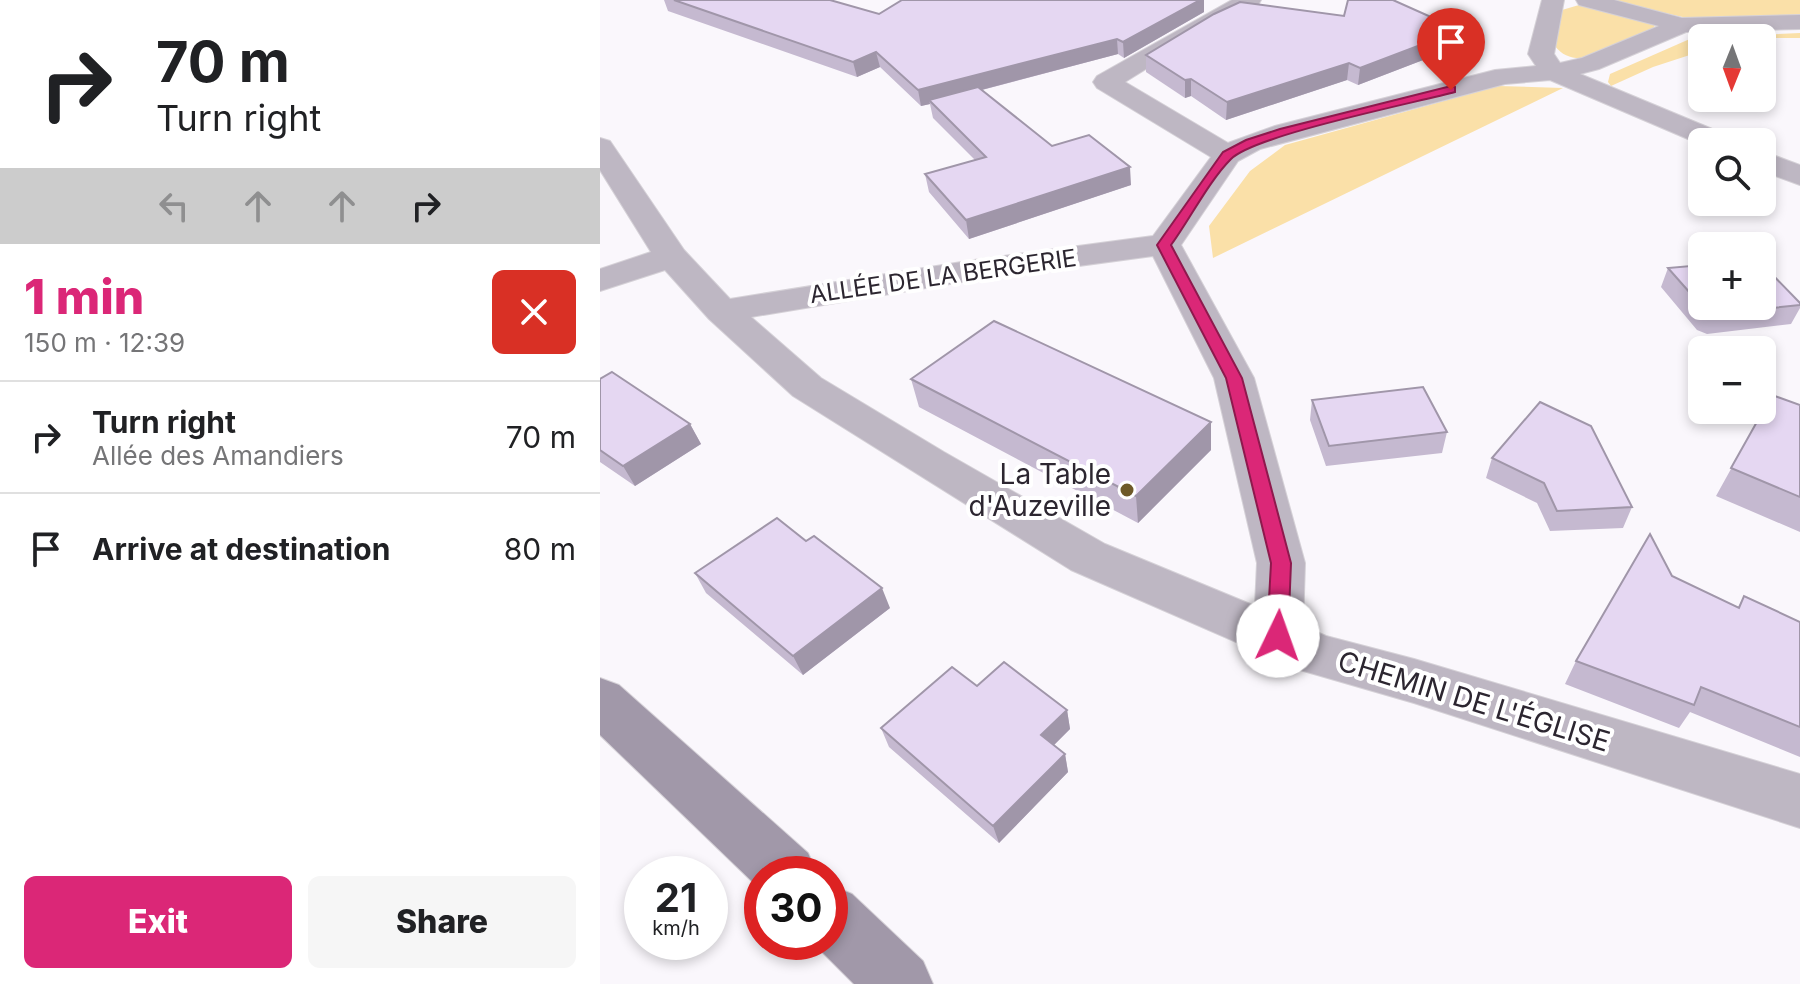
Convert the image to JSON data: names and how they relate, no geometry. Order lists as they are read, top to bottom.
{
  "streets": {
    "street": ["ALLÉE DE LA BERGERIE", "CHEMIN DE L'ÉGLISE"]
  },
  "crossings": [
    ["ALLÉE DE LA BERGERIE", "CHEMIN DE L'ÉGLISE"]
  ],
  "places": ["La Table d'Auzeville"],
  "north": "bottom",
  "page": {
    "turn": ["70 m", "Turn right"],
    "map_buttons": ["+", "−"],
    "heading": ["1 min", "150 m · 12:39"],
    "list": [
      {
        "name": "Turn right",
        "note": "Allée des Amandiers",
        "value": "70 m"
      },
      {
        "name": "Arrive at destination",
        "value": "80 m"
      }
    ],
    "speed": "21 km/h",
    "limit": "30",
    "buttons": ["Exit", "Share"]
  }
}
